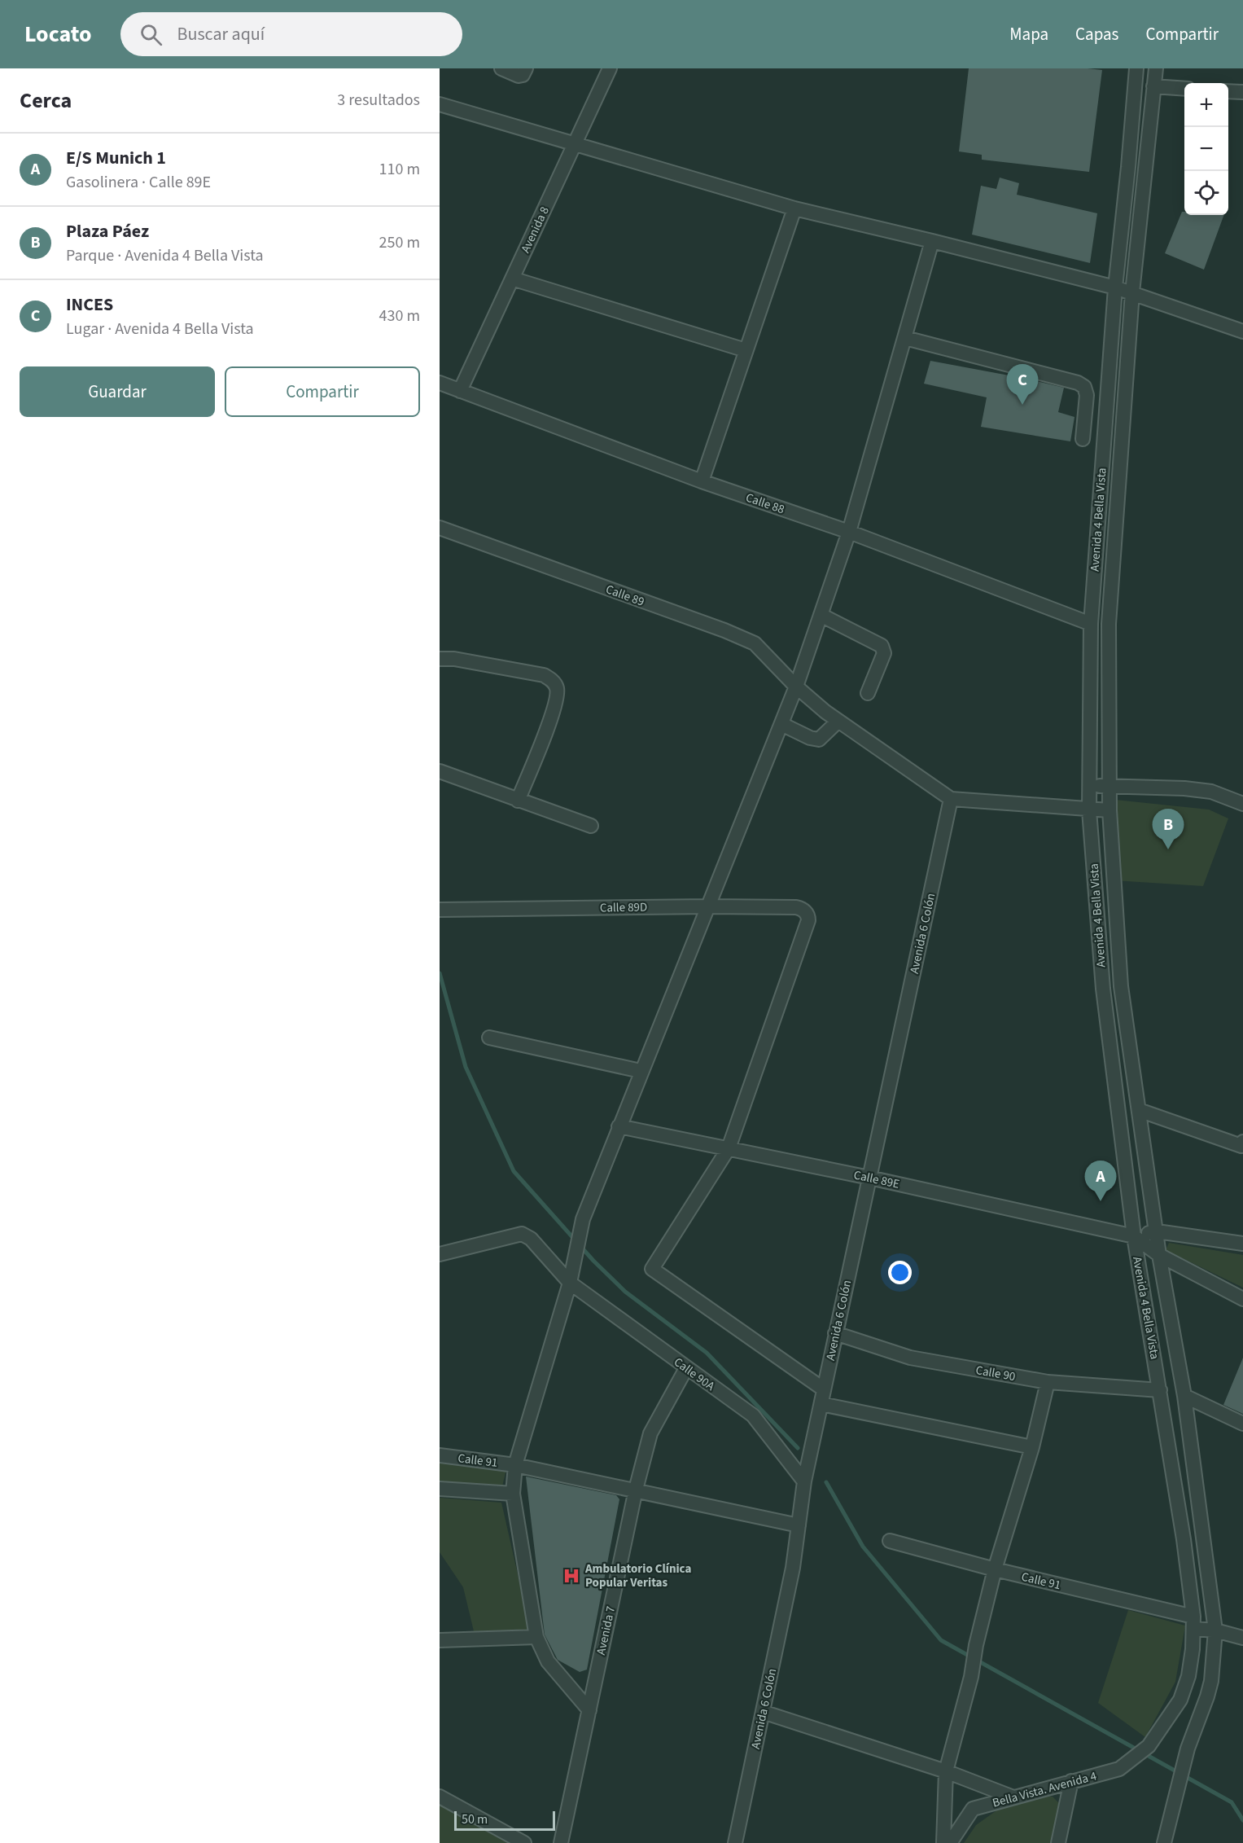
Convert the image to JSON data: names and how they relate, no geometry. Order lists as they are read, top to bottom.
{
  "streets": {
    "street": [
      "Avenida 8",
      "Calle 88",
      "Avenida 4 Bella Vista",
      "Calle 89",
      "Calle 89D",
      "Avenida 6 Colón",
      "Calle 89E",
      "Calle 90",
      "Calle 90A",
      "Calle 91",
      "Avenida 7",
      "Bella Vista. Avenida 4"
    ]
  },
  "crossings": [
    ["Avenida 8", "Calle 88"],
    ["Calle 88", "Avenida 4 Bella Vista"],
    ["Avenida 4 Bella Vista", "Calle 89E"],
    ["Avenida 4 Bella Vista", "Calle 90"],
    ["Avenida 4 Bella Vista", "Calle 91"],
    ["Avenida 4 Bella Vista", "Bella Vista. Avenida 4"],
    ["Calle 89", "Avenida 6 Colón"],
    ["Calle 89D", "Calle 89E"],
    ["Avenida 6 Colón", "Calle 89E"],
    ["Avenida 6 Colón", "Calle 90"],
    ["Avenida 6 Colón", "Calle 90A"],
    ["Avenida 6 Colón", "Calle 91"],
    ["Calle 90A", "Avenida 7"],
    ["Calle 91", "Avenida 7"]
  ],
  "places": {
    "hospital": ["Ambulatorio Clínica Popular Veritas"]
  },
  "scale_bar": "50 m",
  "page": {
    "header": "Locato",
    "search": "Buscar aquí",
    "nav": ["Mapa", "Capas", "Compartir"],
    "heading": ["Cerca", "3 resultados"],
    "map_buttons": ["+", "−"],
    "list": [
      {
        "mark": "A",
        "name": "E/S Munich 1",
        "note": "Gasolinera · Calle 89E",
        "value": "110 m"
      },
      {
        "mark": "B",
        "name": "Plaza Páez",
        "note": "Parque · Avenida 4 Bella Vista",
        "value": "250 m"
      },
      {
        "mark": "C",
        "name": "INCES",
        "note": "Lugar · Avenida 4 Bella Vista",
        "value": "430 m"
      }
    ],
    "buttons": ["Guardar", "Compartir"],
    "pins": ["C", "B", "A"],
    "scale": "50 m"
  }
}
